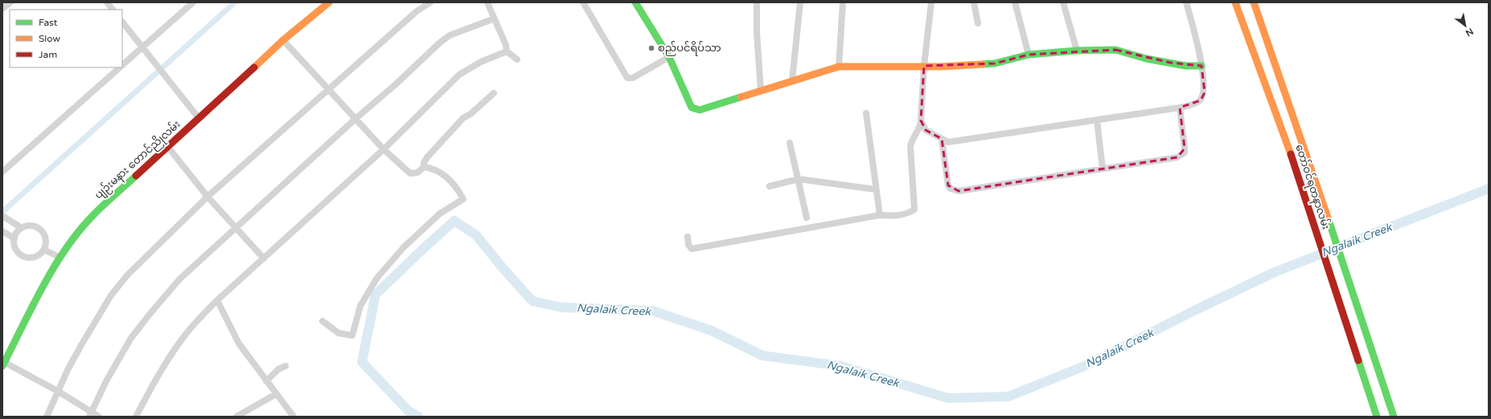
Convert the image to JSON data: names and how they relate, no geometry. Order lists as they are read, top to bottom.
{
  "streets": {
    "main road": ["ပျဉ်းမနား တောင်ညိုလမ်း", "တော်ဝင်ရတနာလမ်း"]
  },
  "water": ["Ngalaik Creek"],
  "places": ["စည်ပင်ရိပ်သာ"],
  "legend": ["Fast", "Slow", "Jam"],
  "north": "bottom right"
}
